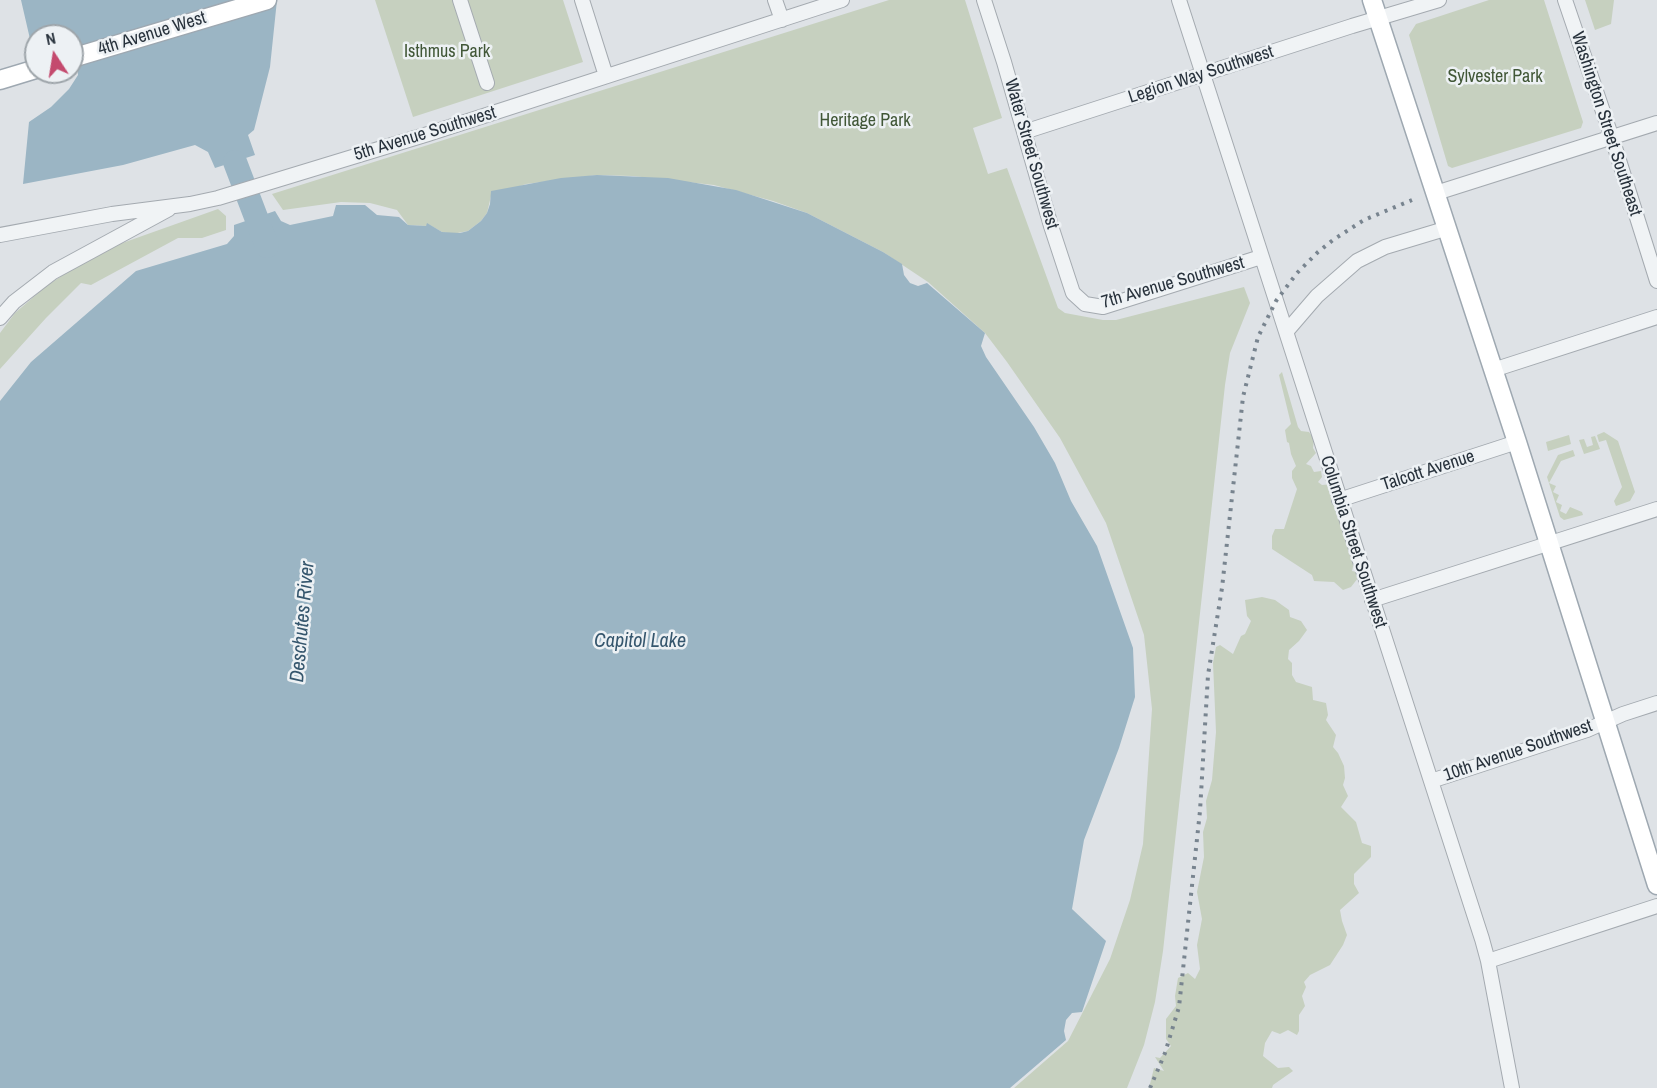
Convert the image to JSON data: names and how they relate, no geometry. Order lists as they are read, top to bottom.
{
  "streets": {
    "main road": ["4th Avenue West"],
    "street": [
      "Legion Way Southwest",
      "Washington Street Southeast",
      "5th Avenue Southwest",
      "Water Street Southwest",
      "7th Avenue Southwest",
      "Talcott Avenue",
      "Columbia Street Southwest",
      "10th Avenue Southwest"
    ]
  },
  "crossings": [
    ["Legion Way Southwest", "Water Street Southwest"],
    ["Legion Way Southwest", "Columbia Street Southwest"],
    ["Water Street Southwest", "7th Avenue Southwest"],
    ["7th Avenue Southwest", "Columbia Street Southwest"],
    ["Talcott Avenue", "Columbia Street Southwest"],
    ["Columbia Street Southwest", "10th Avenue Southwest"]
  ],
  "water": ["Deschutes River", "Capitol Lake"],
  "parks": ["Isthmus Park", "Sylvester Park", "Heritage Park"],
  "north": "top"
}
